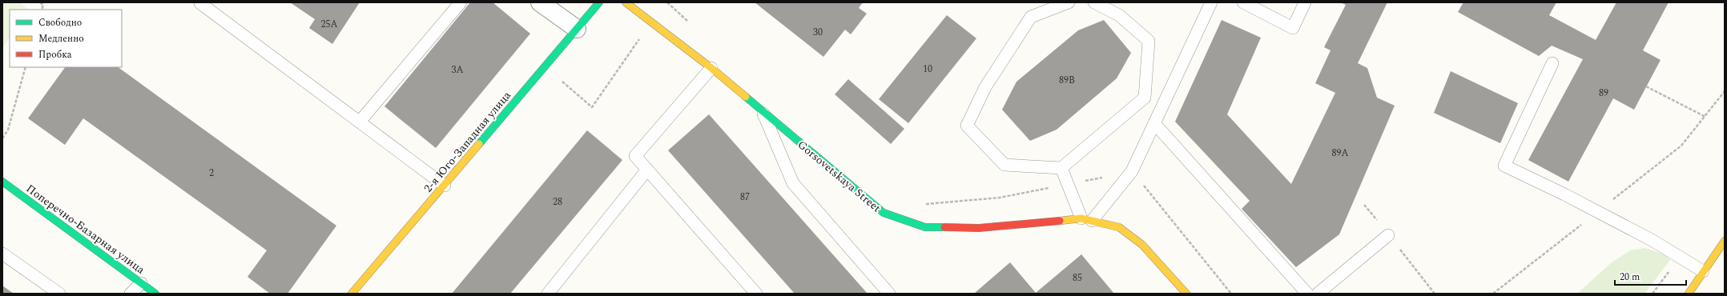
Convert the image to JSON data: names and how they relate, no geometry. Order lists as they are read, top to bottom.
{
  "streets": {
    "street": ["2-я Юго-Западная улица", "Gorsovetskaya Street", "Поперечно-Базарная улица"]
  },
  "house_numbers": [
    "25А",
    "30",
    "10",
    "3А",
    "89В",
    "89",
    "89А",
    "2",
    "87",
    "28",
    "85"
  ],
  "legend": ["Свободно", "Медленно", "Пробка"],
  "scale_bar": "20 m"
}
